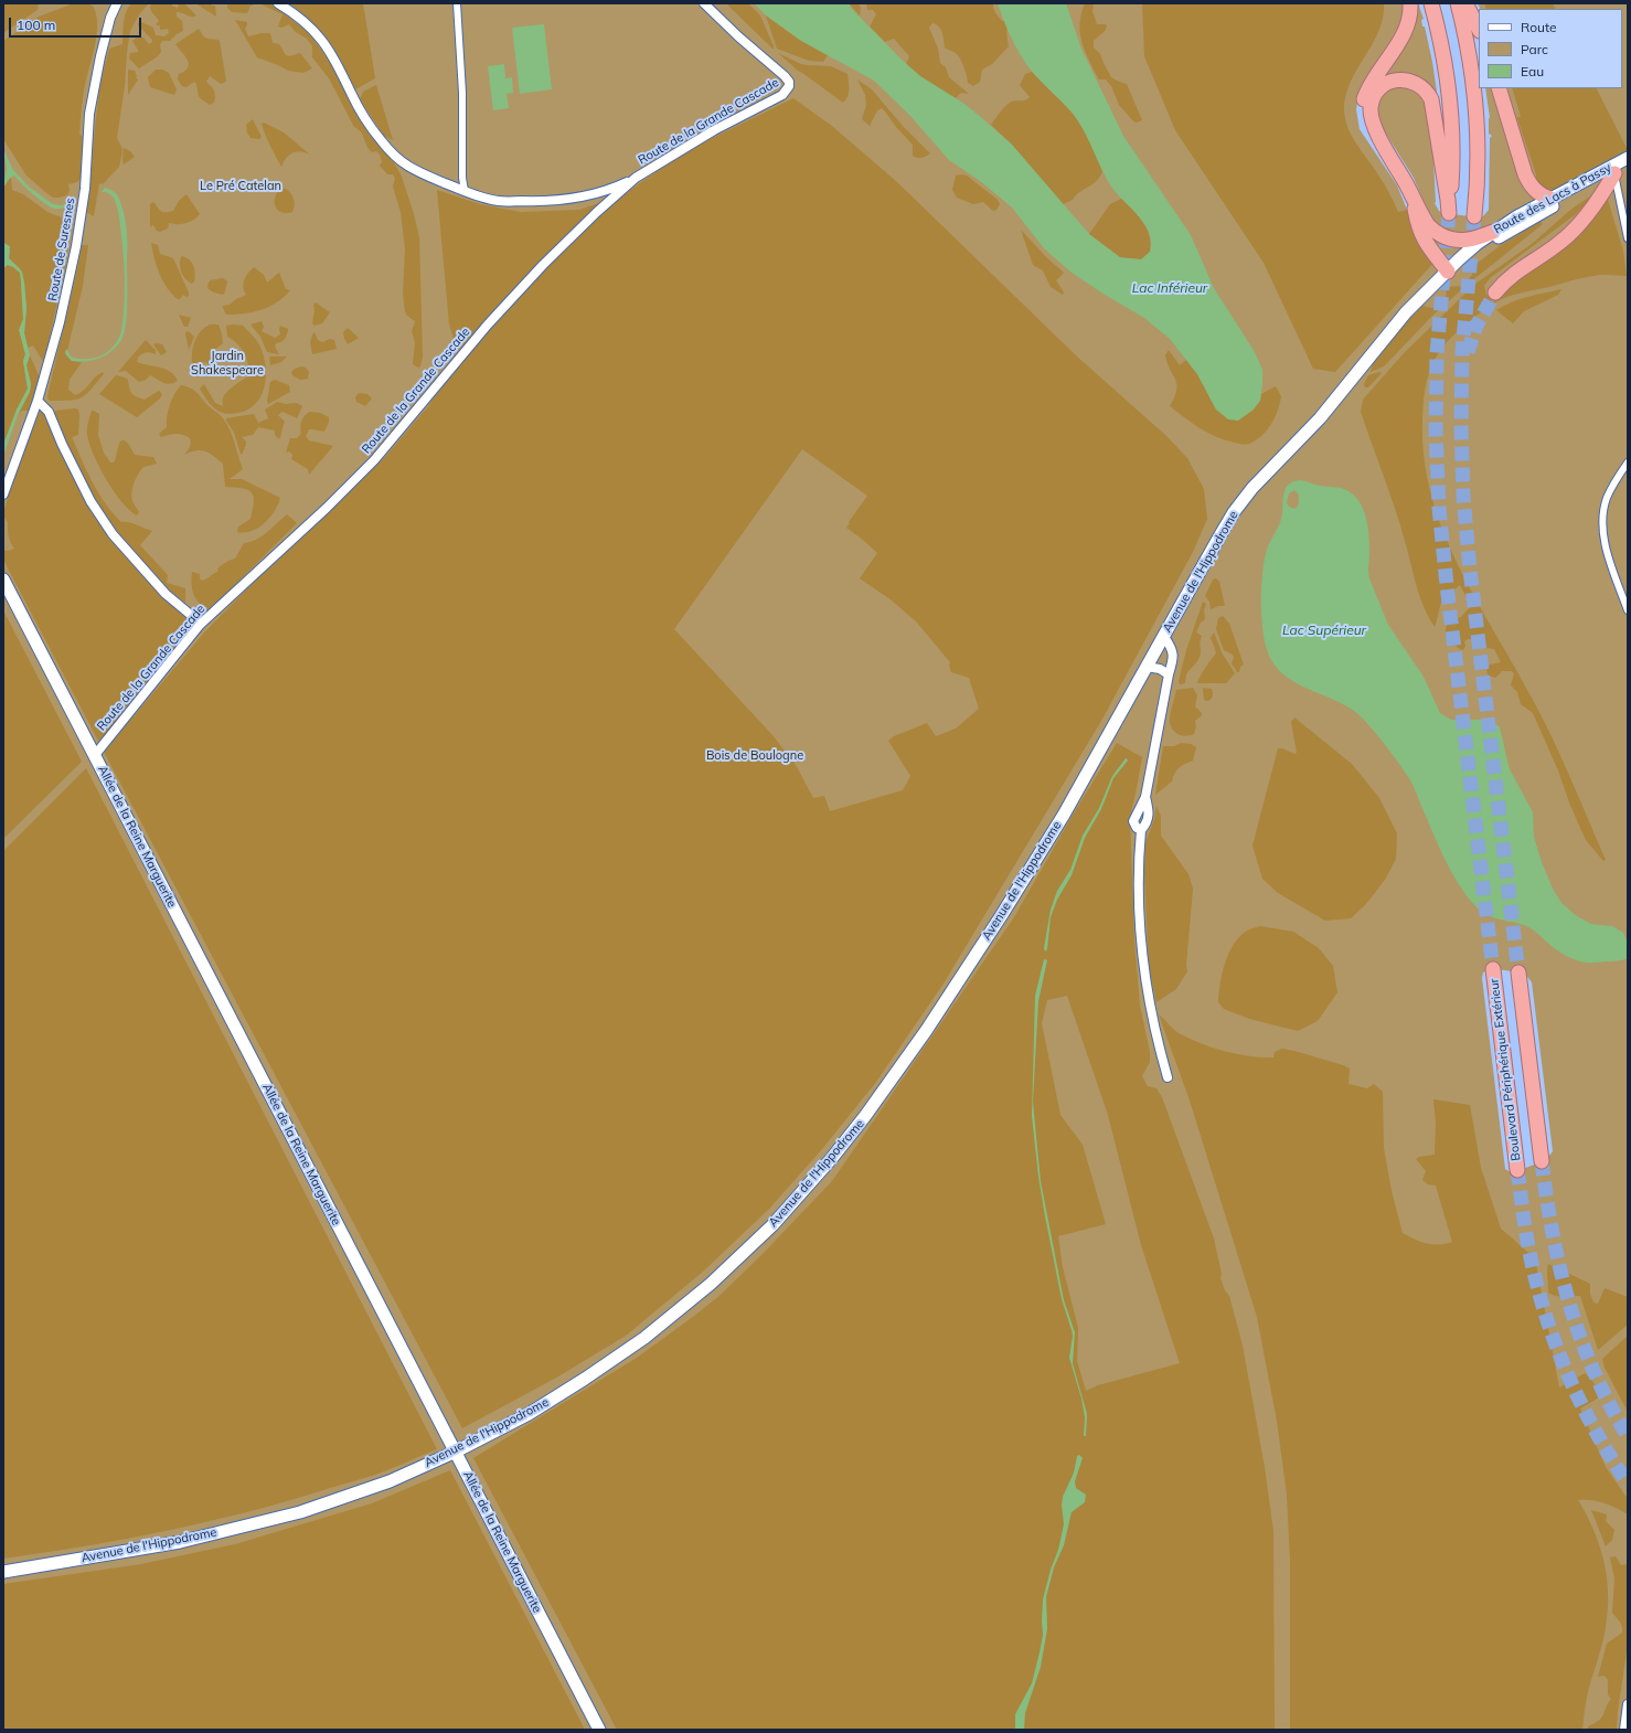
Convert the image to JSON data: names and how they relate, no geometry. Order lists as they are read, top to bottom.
{
  "streets": {
    "highway": ["Boulevard Périphérique Extérieur"],
    "main road": ["Route des Lacs à Passy", "Avenue de l'Hippodrome", "Allée de la Reine Marguerite"],
    "street": ["Route de la Grande Cascade", "Route de Suresnes"]
  },
  "crossings": [
    ["Route de la Grande Cascade", "Allée de la Reine Marguerite"],
    ["Route des Lacs à Passy", "Avenue de l'Hippodrome"],
    ["Avenue de l'Hippodrome", "Allée de la Reine Marguerite"]
  ],
  "water": ["Lac Inférieur", "Lac Supérieur"],
  "parks": ["Le Pré Catelan", "Jardin Shakespeare", "Bois de Boulogne"],
  "legend": ["Route", "Parc", "Eau"],
  "scale_bar": "100 m"
}
